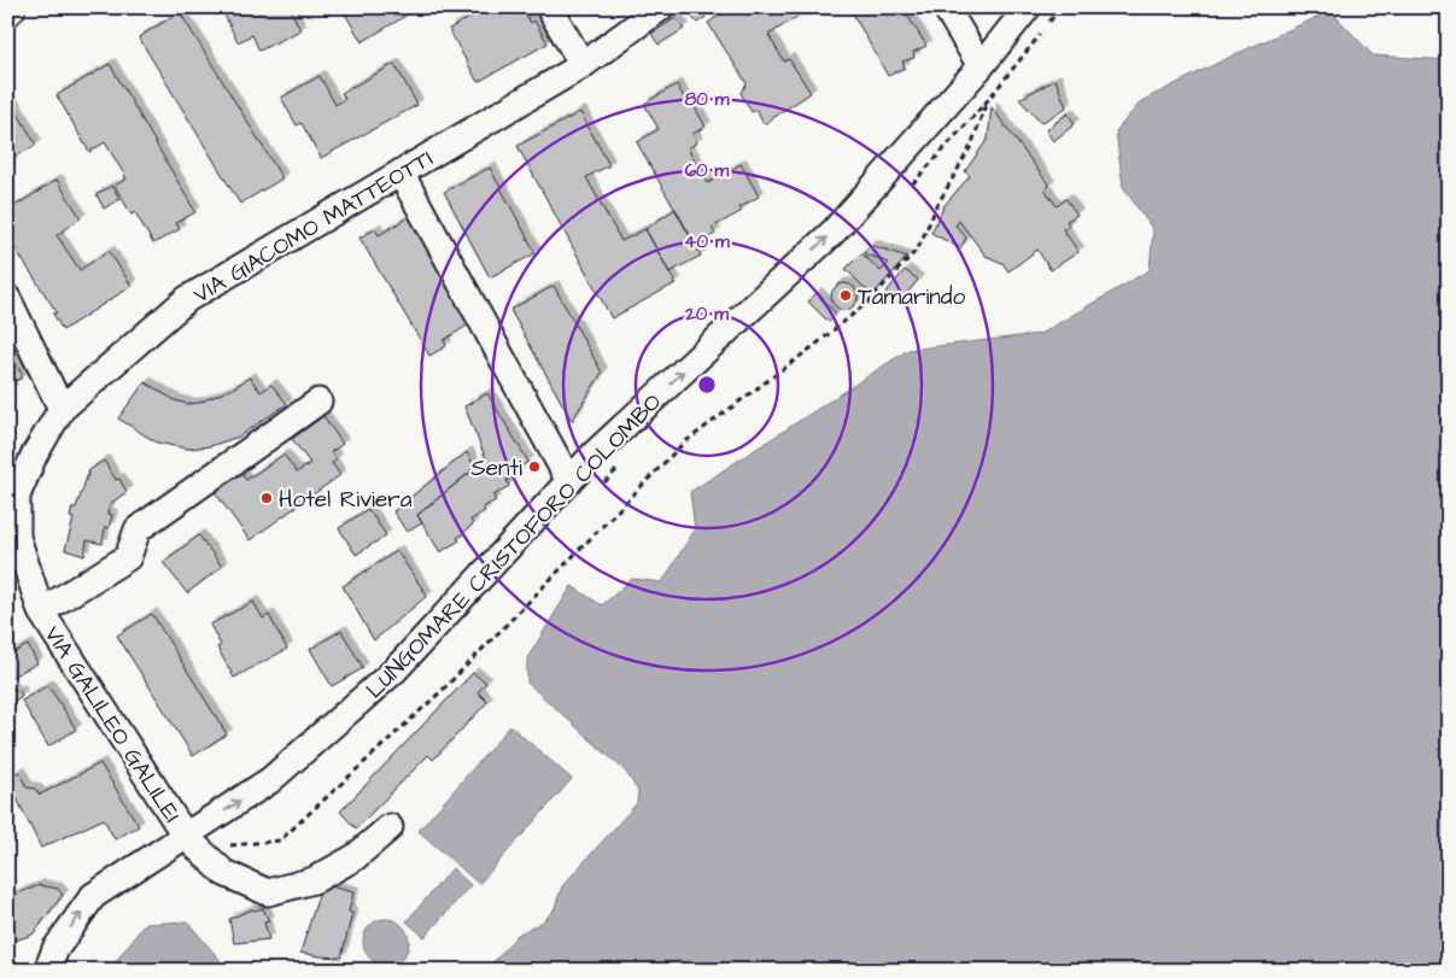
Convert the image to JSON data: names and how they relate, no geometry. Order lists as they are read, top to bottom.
{
  "streets": {
    "street": ["VIA GIACOMO MATTEOTTI", "LUNGOMARE CRISTOFORO COLOMBO", "VIA GALILEO GALILEI"]
  },
  "crossings": [
    ["VIA GIACOMO MATTEOTTI", "VIA GALILEO GALILEI"],
    ["LUNGOMARE CRISTOFORO COLOMBO", "VIA GALILEO GALILEI"]
  ],
  "one_way": ["LUNGOMARE CRISTOFORO COLOMBO"],
  "places": ["Tamarindo", "Senti", "Hotel Riviera"],
  "rings": [
    "80 m",
    "60 m",
    "40 m",
    "20 m"
  ]
}
